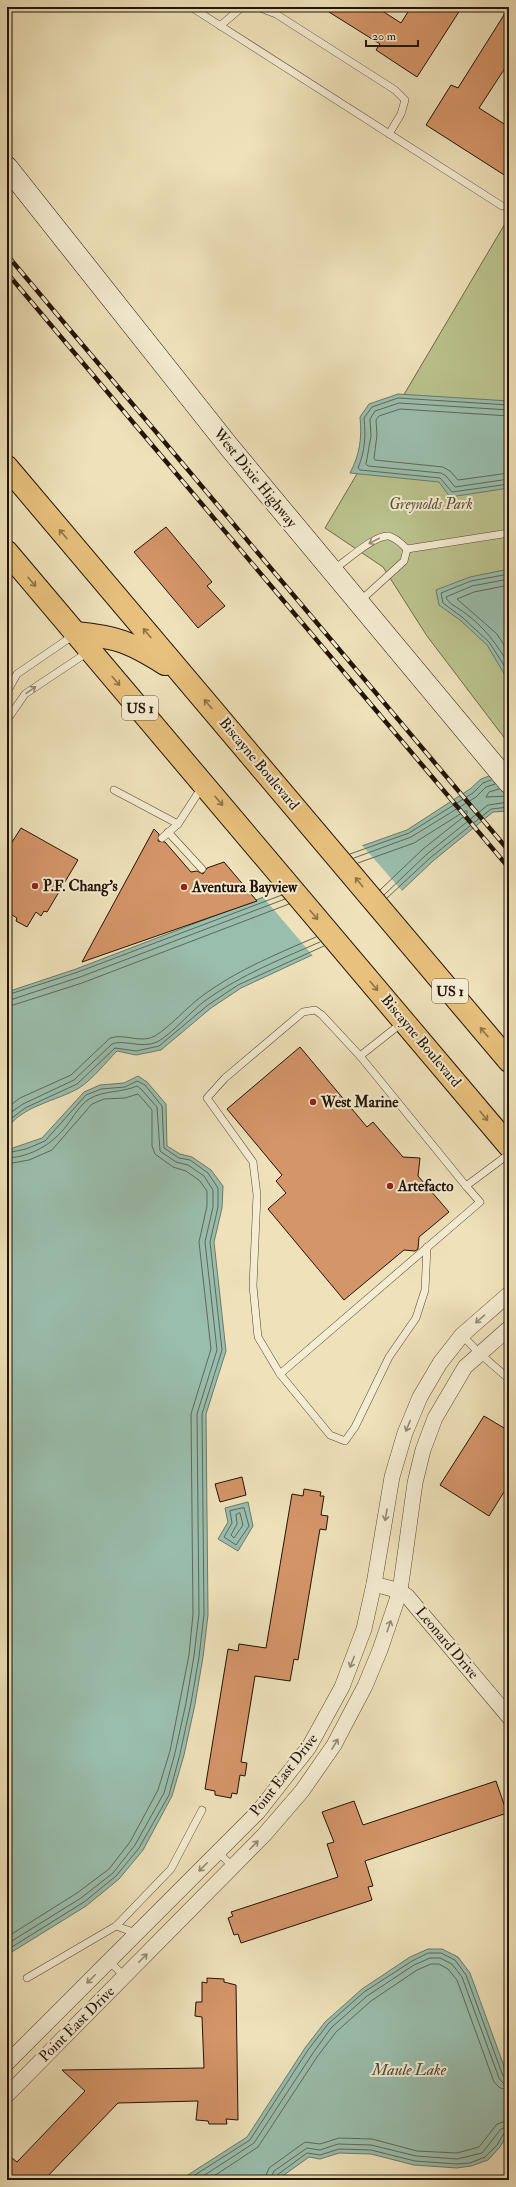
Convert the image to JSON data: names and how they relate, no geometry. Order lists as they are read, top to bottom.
{
  "streets": {
    "main road": ["US 1", "Biscayne Boulevard"],
    "street": ["West Dixie Highway", "Leonard Drive", "Point East Drive"]
  },
  "crossings": [
    ["Leonard Drive", "Point East Drive"]
  ],
  "water": ["Maule Lake"],
  "parks": ["Greynolds Park"],
  "places": [
    "P.F. Chang's",
    "Aventura Bayview",
    "West Marine",
    "Artefacto"
  ],
  "scale_bar": "20 m"
}
